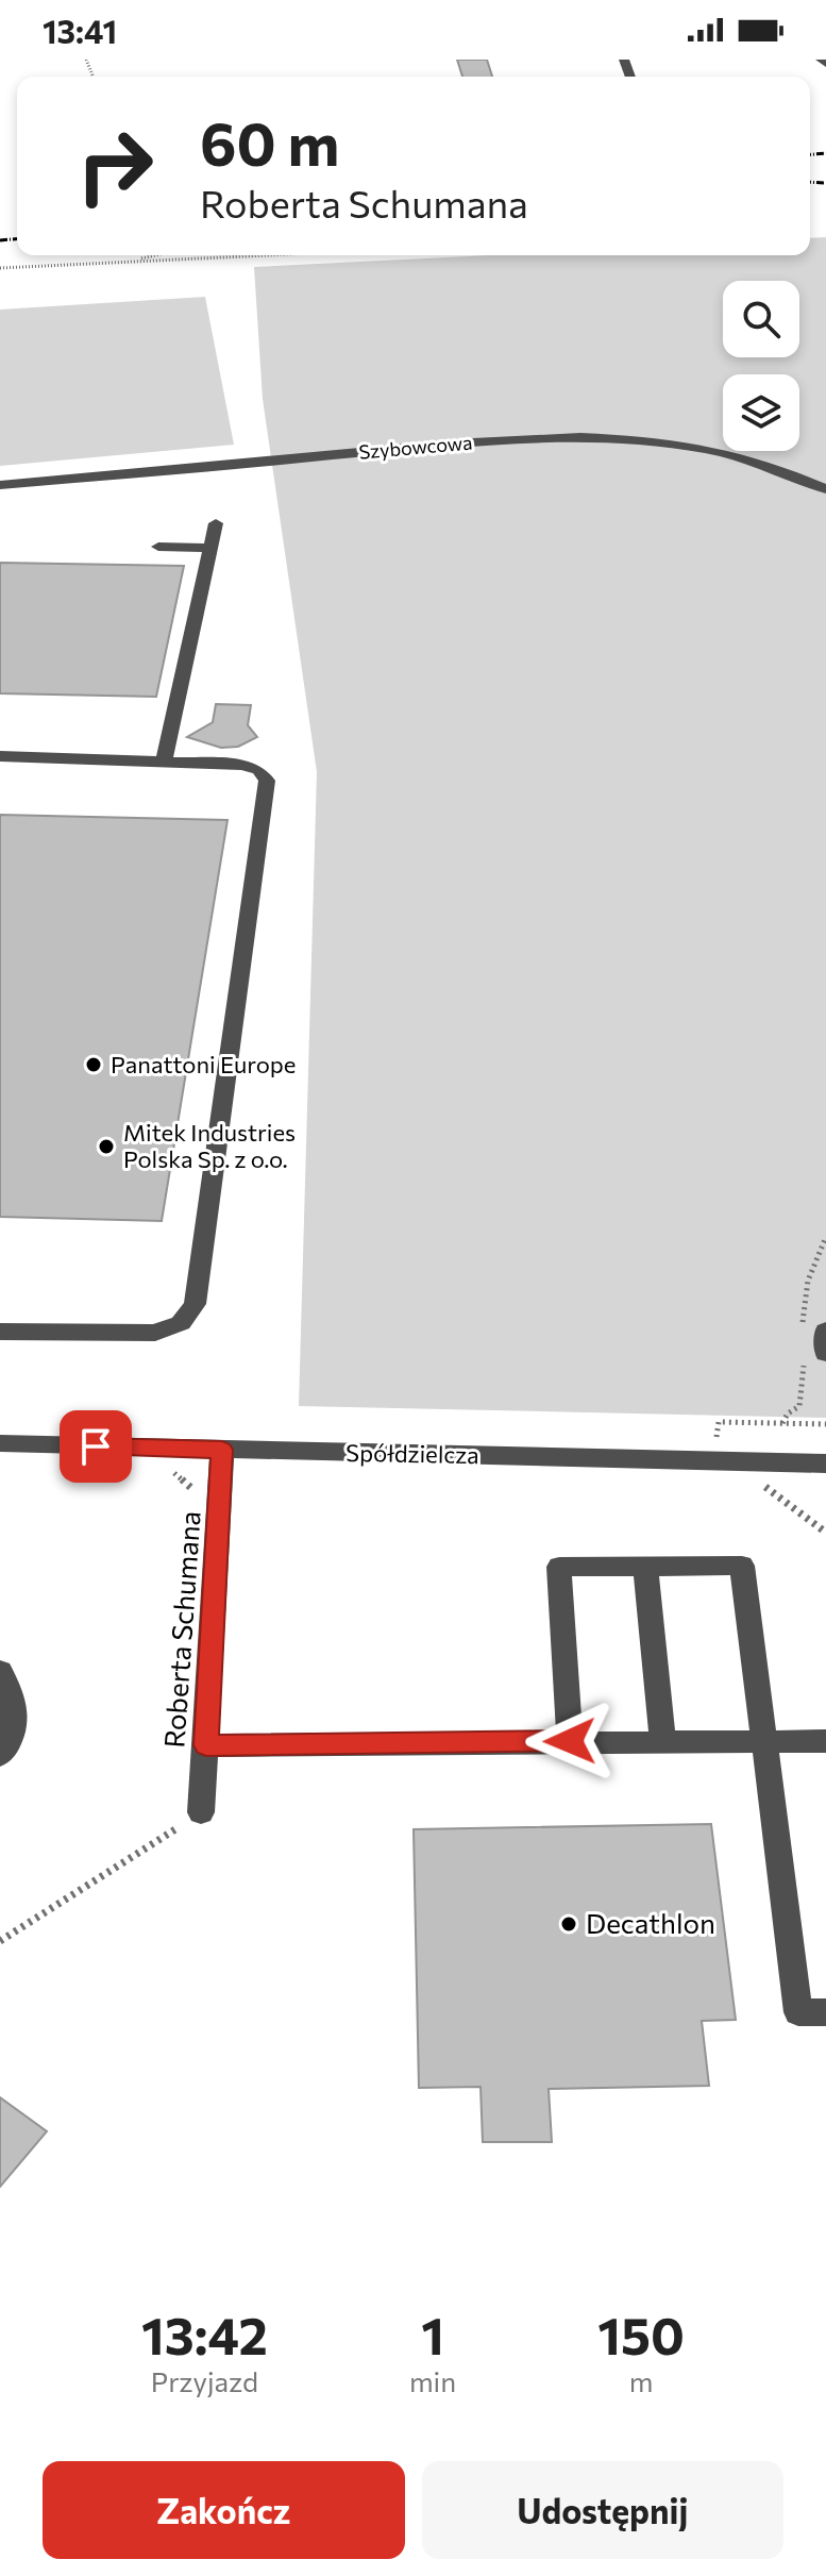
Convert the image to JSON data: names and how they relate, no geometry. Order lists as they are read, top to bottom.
{
  "streets": {
    "street": ["Szybowcowa", "Spółdzielcza", "Roberta Schumana"]
  },
  "crossings": [
    ["Spółdzielcza", "Roberta Schumana"]
  ],
  "places": ["Panattoni Europe", "Mitek Industries Polska Sp. z o.o.", "Decathlon"],
  "page": {
    "status": "13:41",
    "turn": ["60 m", "Roberta Schumana"],
    "eta": [
      "13:42",
      "Przyjazd",
      "1",
      "min",
      "150",
      "m"
    ],
    "buttons": ["Zakończ", "Udostępnij"]
  }
}
